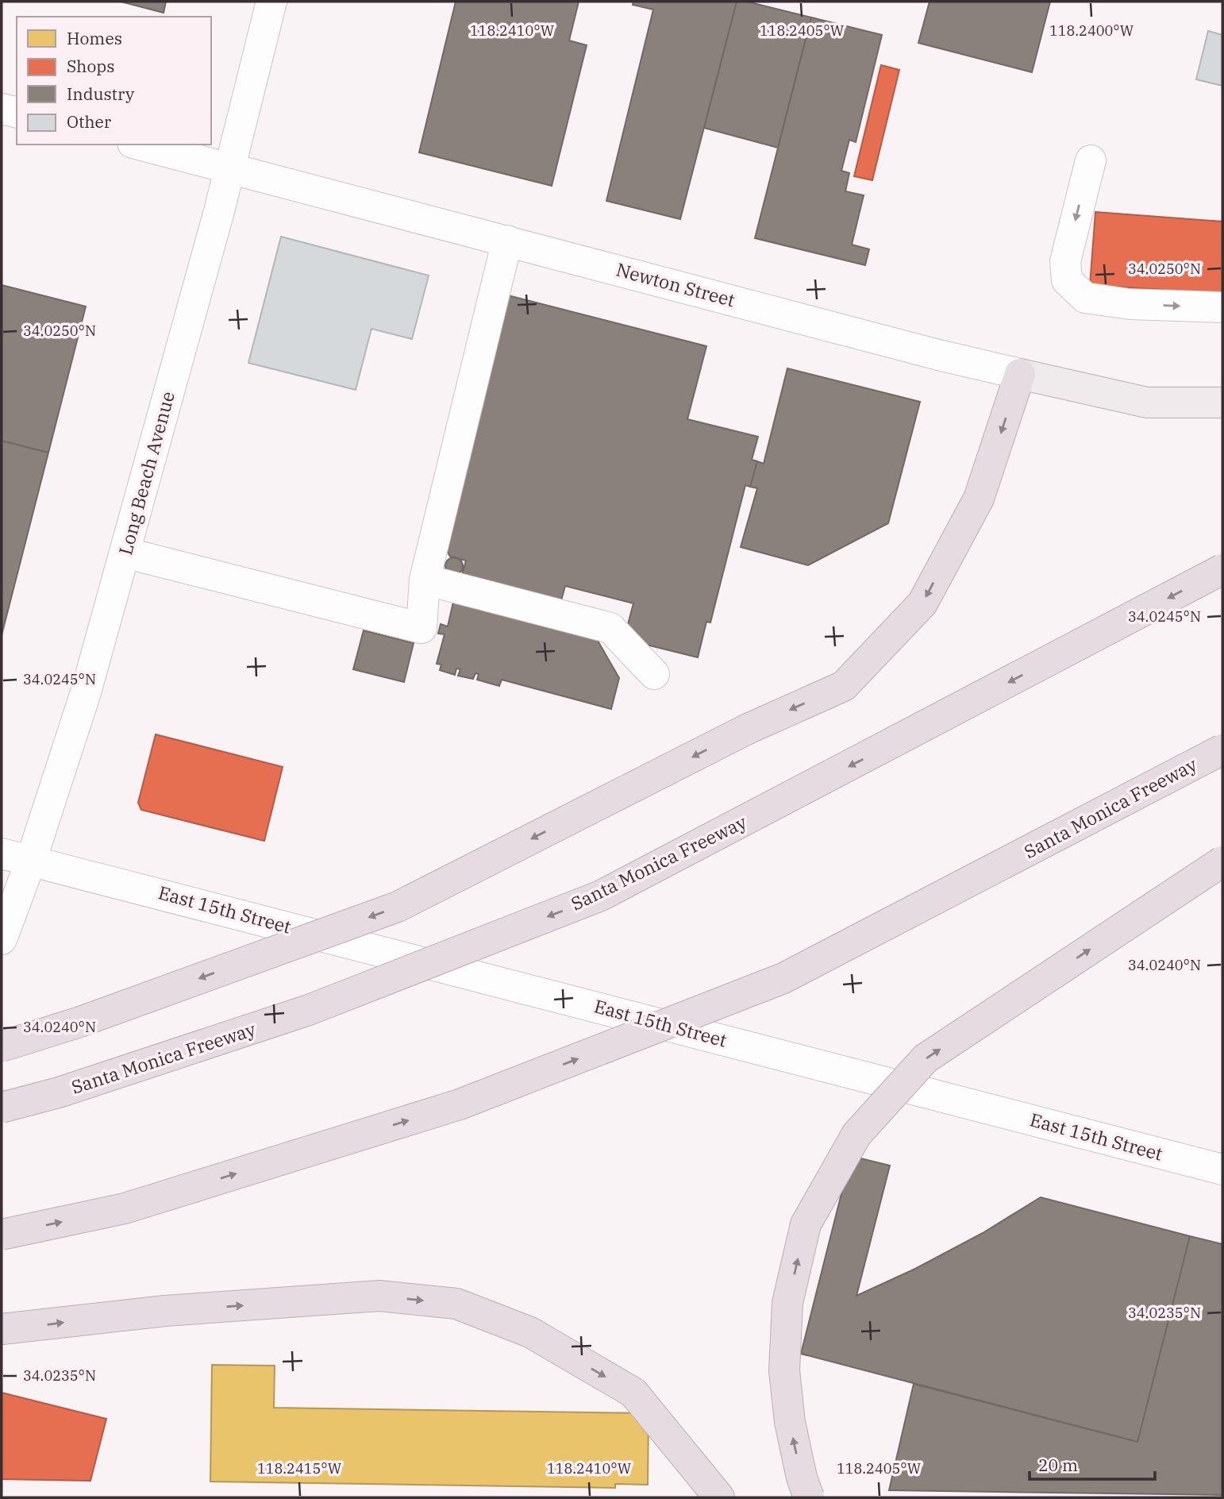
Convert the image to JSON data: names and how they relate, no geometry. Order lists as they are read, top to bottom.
{
  "streets": {
    "highway": ["Santa Monica Freeway"],
    "main road": ["Newton Street"],
    "street": ["Long Beach Avenue", "East 15th Street"]
  },
  "crossings": [
    ["Newton Street", "Long Beach Avenue"],
    ["Long Beach Avenue", "East 15th Street"]
  ],
  "legend": [
    "Homes",
    "Shops",
    "Industry",
    "Other"
  ],
  "scale_bar": "20 m",
  "coordinates": [
    "118.2410°W",
    "118.2405°W",
    "118.2400°W",
    "34.0250°N",
    "34.0245°N",
    "34.0240°N",
    "34.0235°N",
    "118.2415°W"
  ]
}
